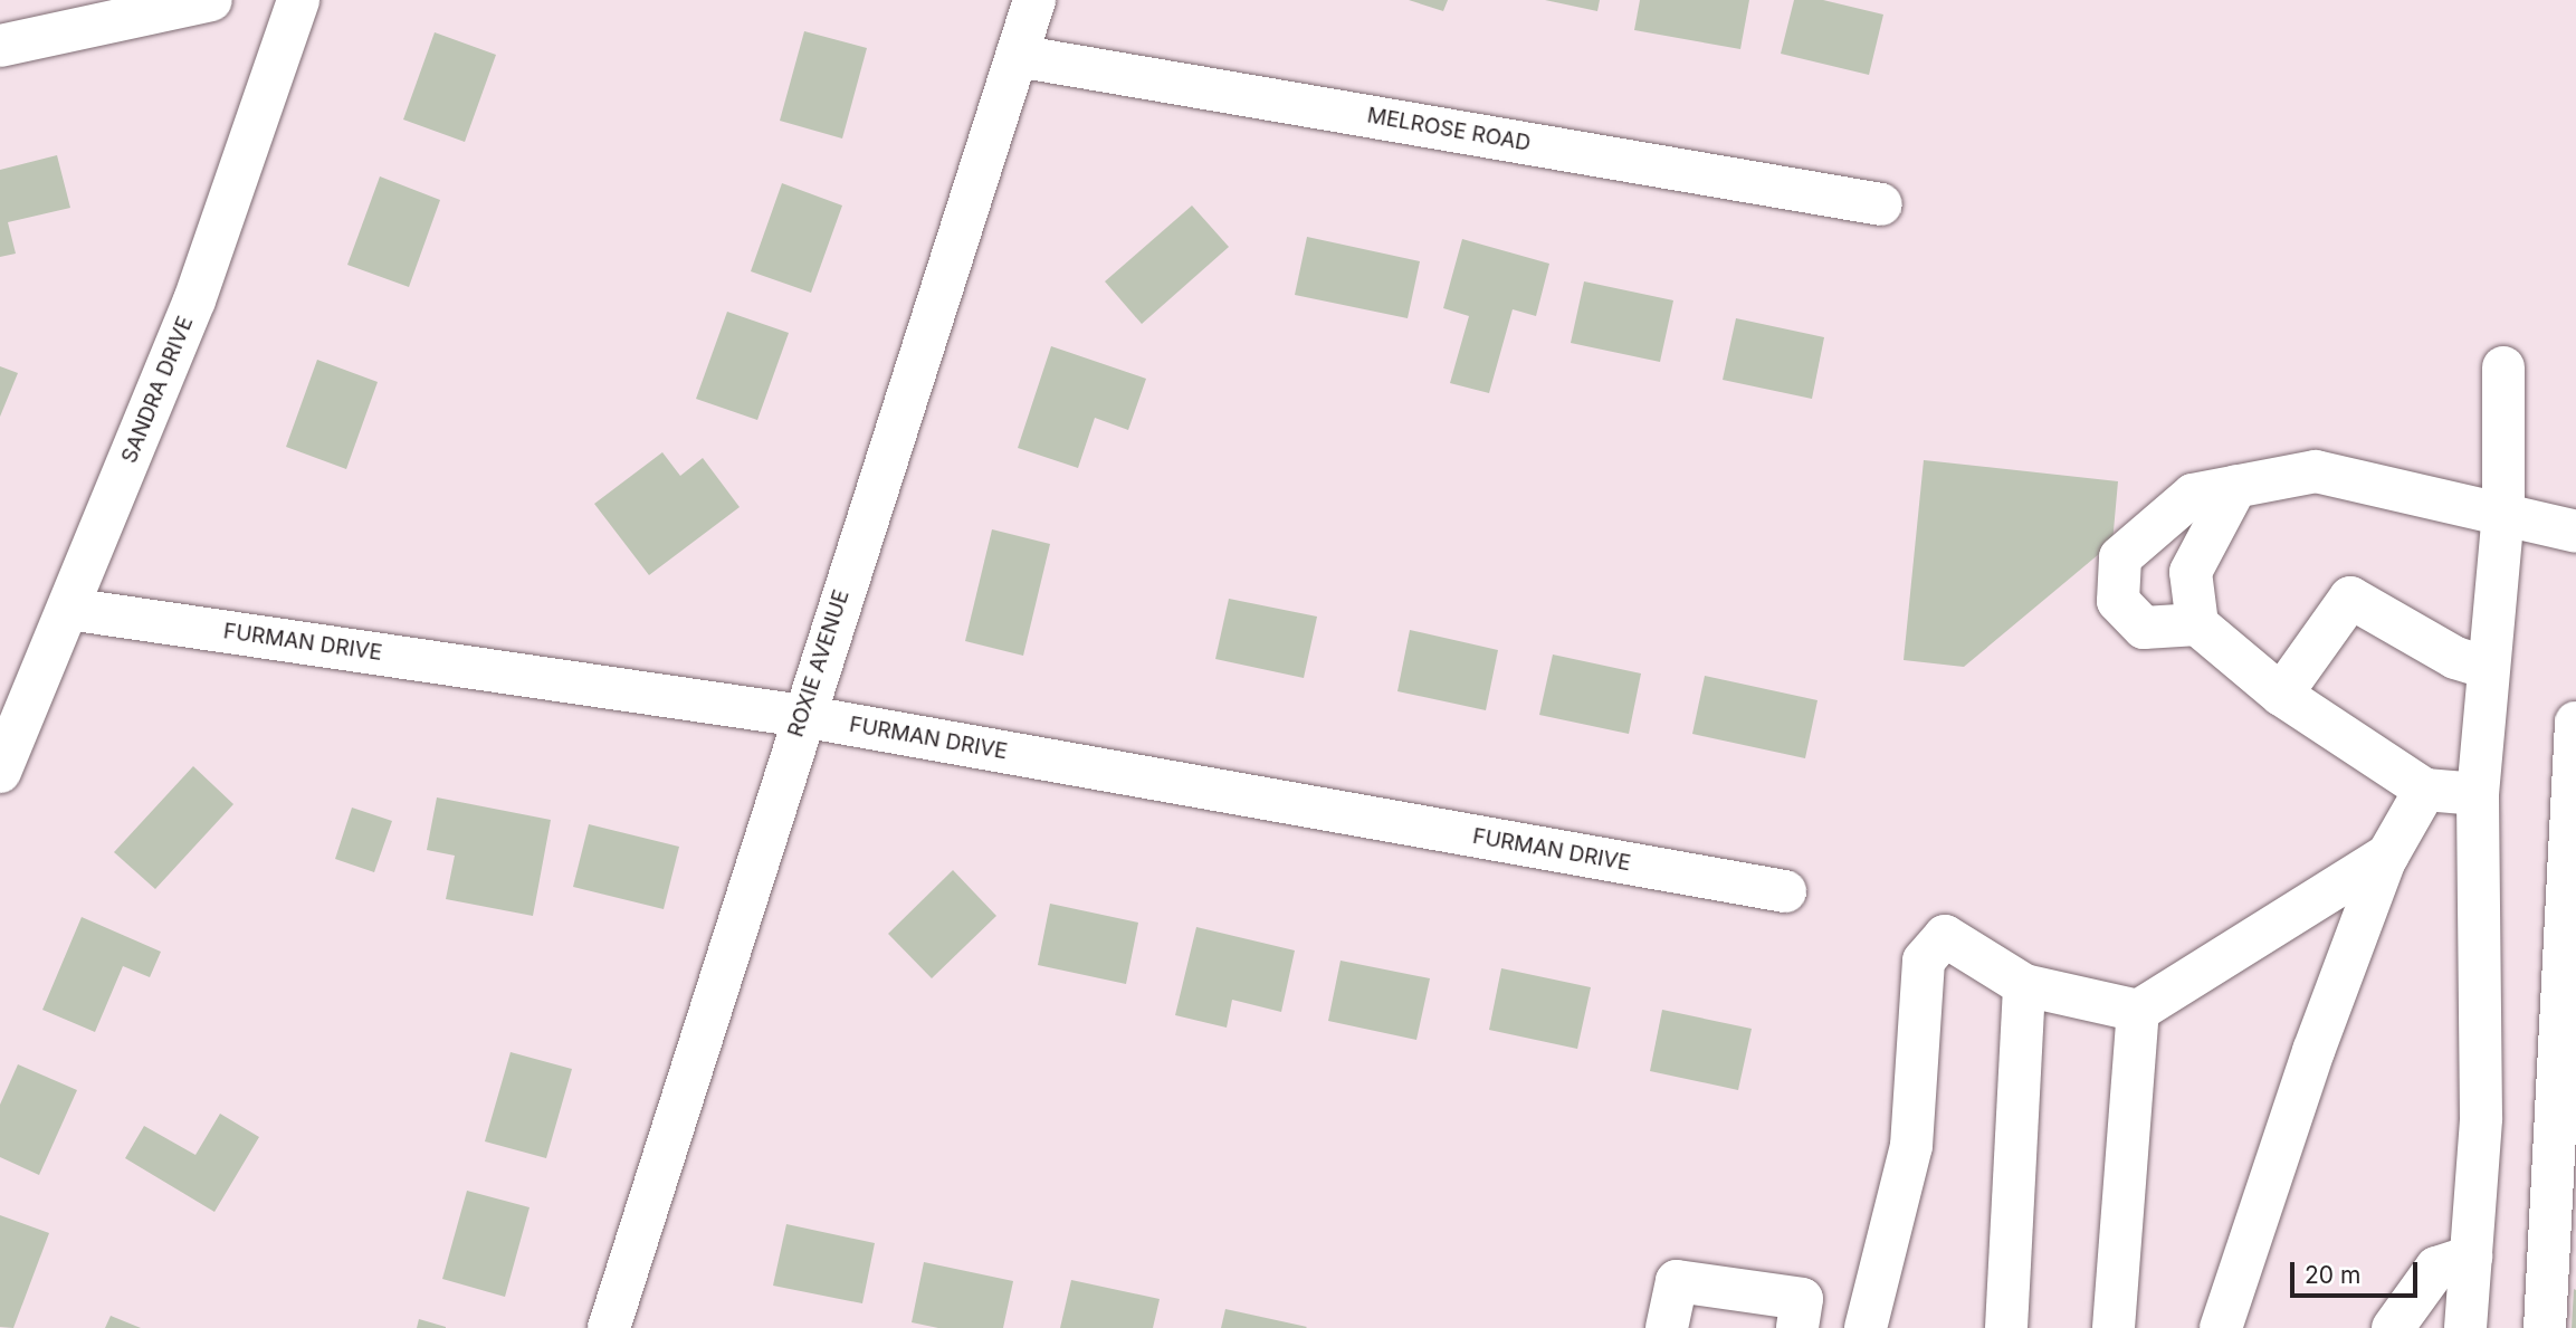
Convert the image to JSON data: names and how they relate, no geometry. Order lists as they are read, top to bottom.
{
  "streets": {
    "street": [
      "MELROSE ROAD",
      "SANDRA DRIVE",
      "FURMAN DRIVE",
      "ROXIE AVENUE"
    ]
  },
  "crossings": [
    ["MELROSE ROAD", "ROXIE AVENUE"],
    ["SANDRA DRIVE", "FURMAN DRIVE"],
    ["FURMAN DRIVE", "ROXIE AVENUE"]
  ],
  "scale_bar": "20 m"
}
